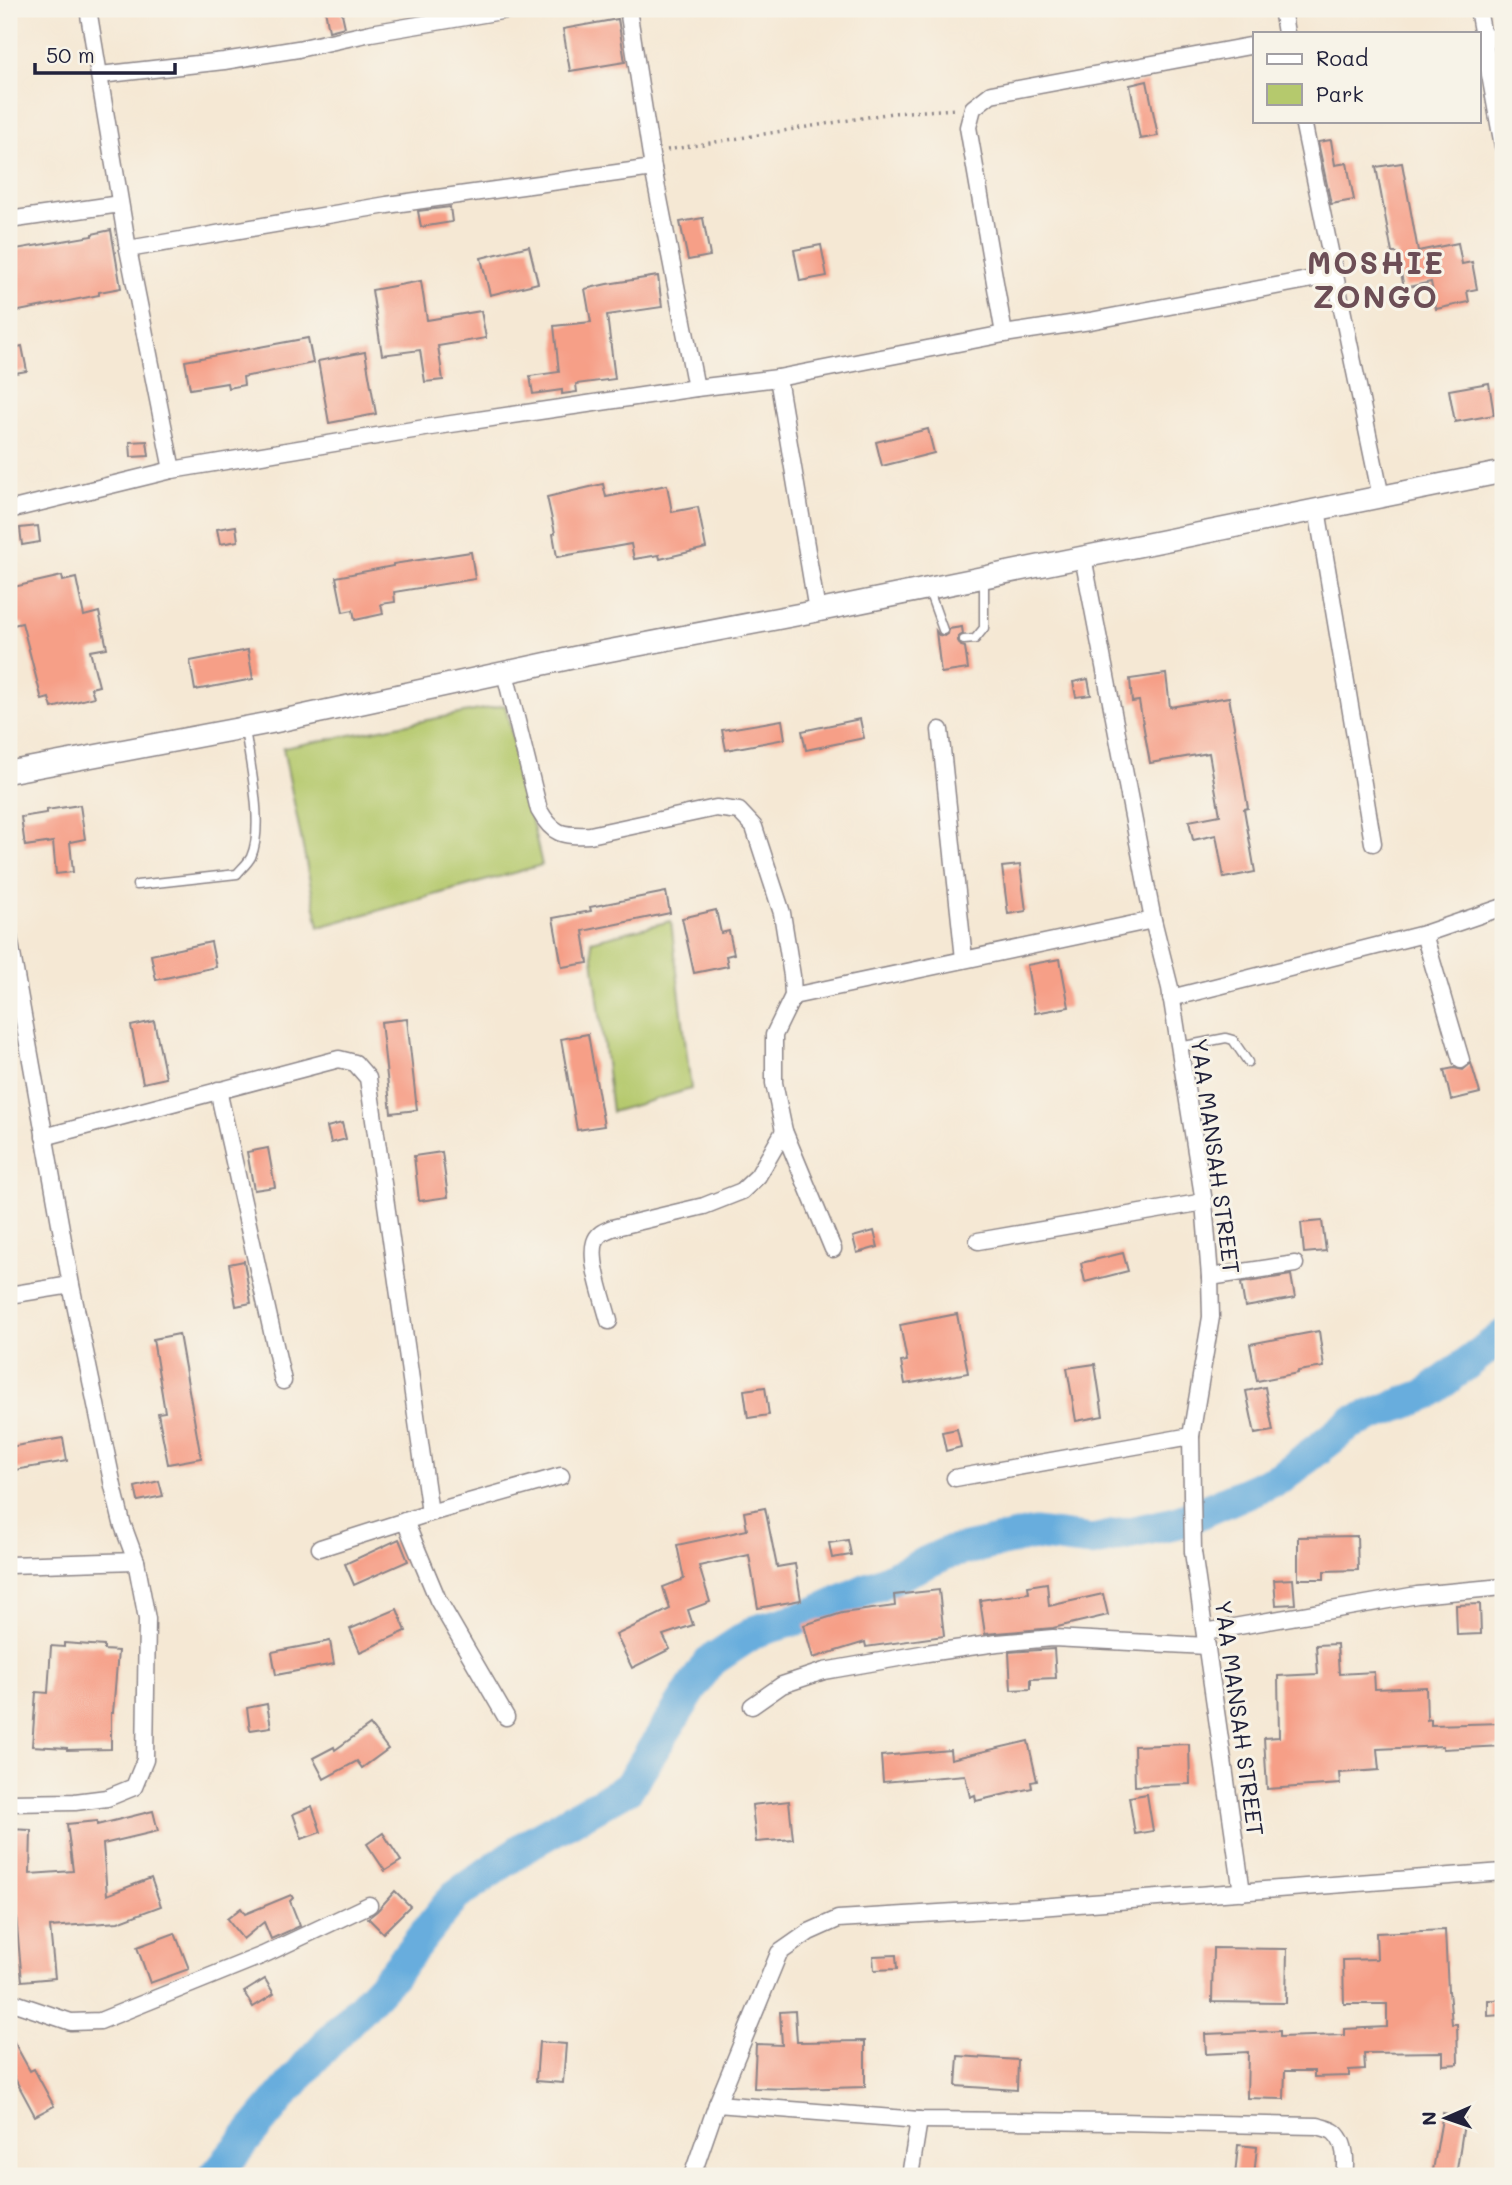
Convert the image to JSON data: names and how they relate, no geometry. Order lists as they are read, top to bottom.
{
  "streets": {
    "street": ["YAA MANSAH STREET"]
  },
  "districts": ["MOSHIE ZONGO"],
  "legend": ["Road", "Park"],
  "scale_bar": "50 m",
  "north": "left"
}
